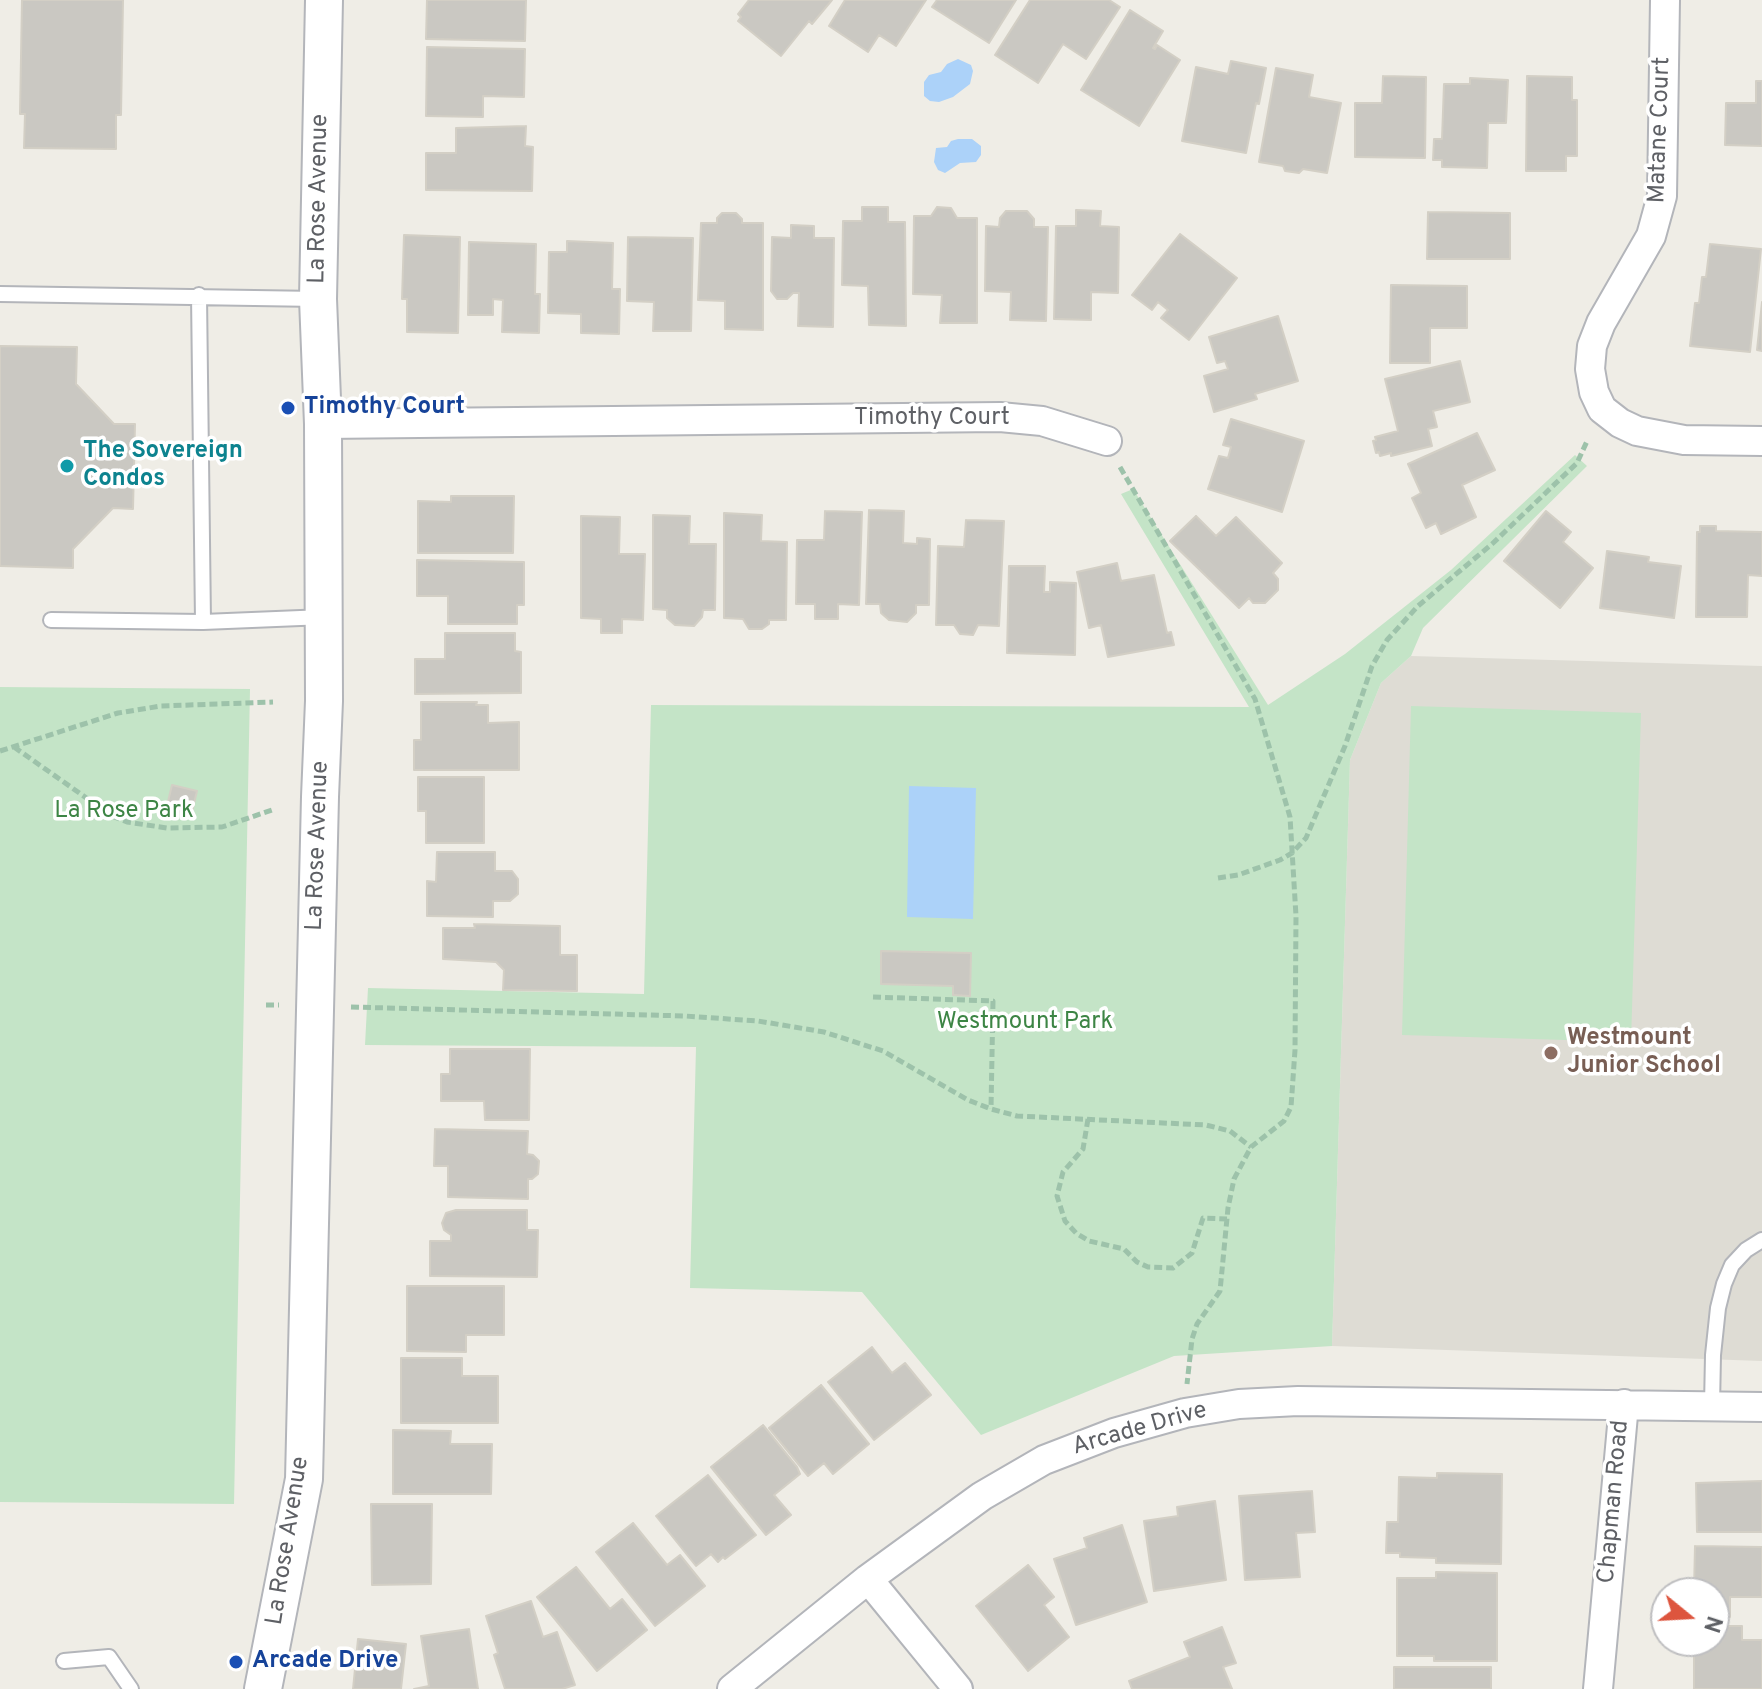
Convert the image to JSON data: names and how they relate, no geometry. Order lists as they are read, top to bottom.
{
  "streets": {
    "street": [
      "Matane Court",
      "La Rose Avenue",
      "Timothy Court",
      "Arcade Drive",
      "Chapman Road"
    ]
  },
  "crossings": [
    ["La Rose Avenue", "Timothy Court"],
    ["Arcade Drive", "Chapman Road"]
  ],
  "parks": ["La Rose Park", "Westmount Park"],
  "places": [
    "Timothy Court",
    "The Sovereign Condos",
    "Westmount Junior School",
    "Arcade Drive"
  ],
  "north": "right"
}
